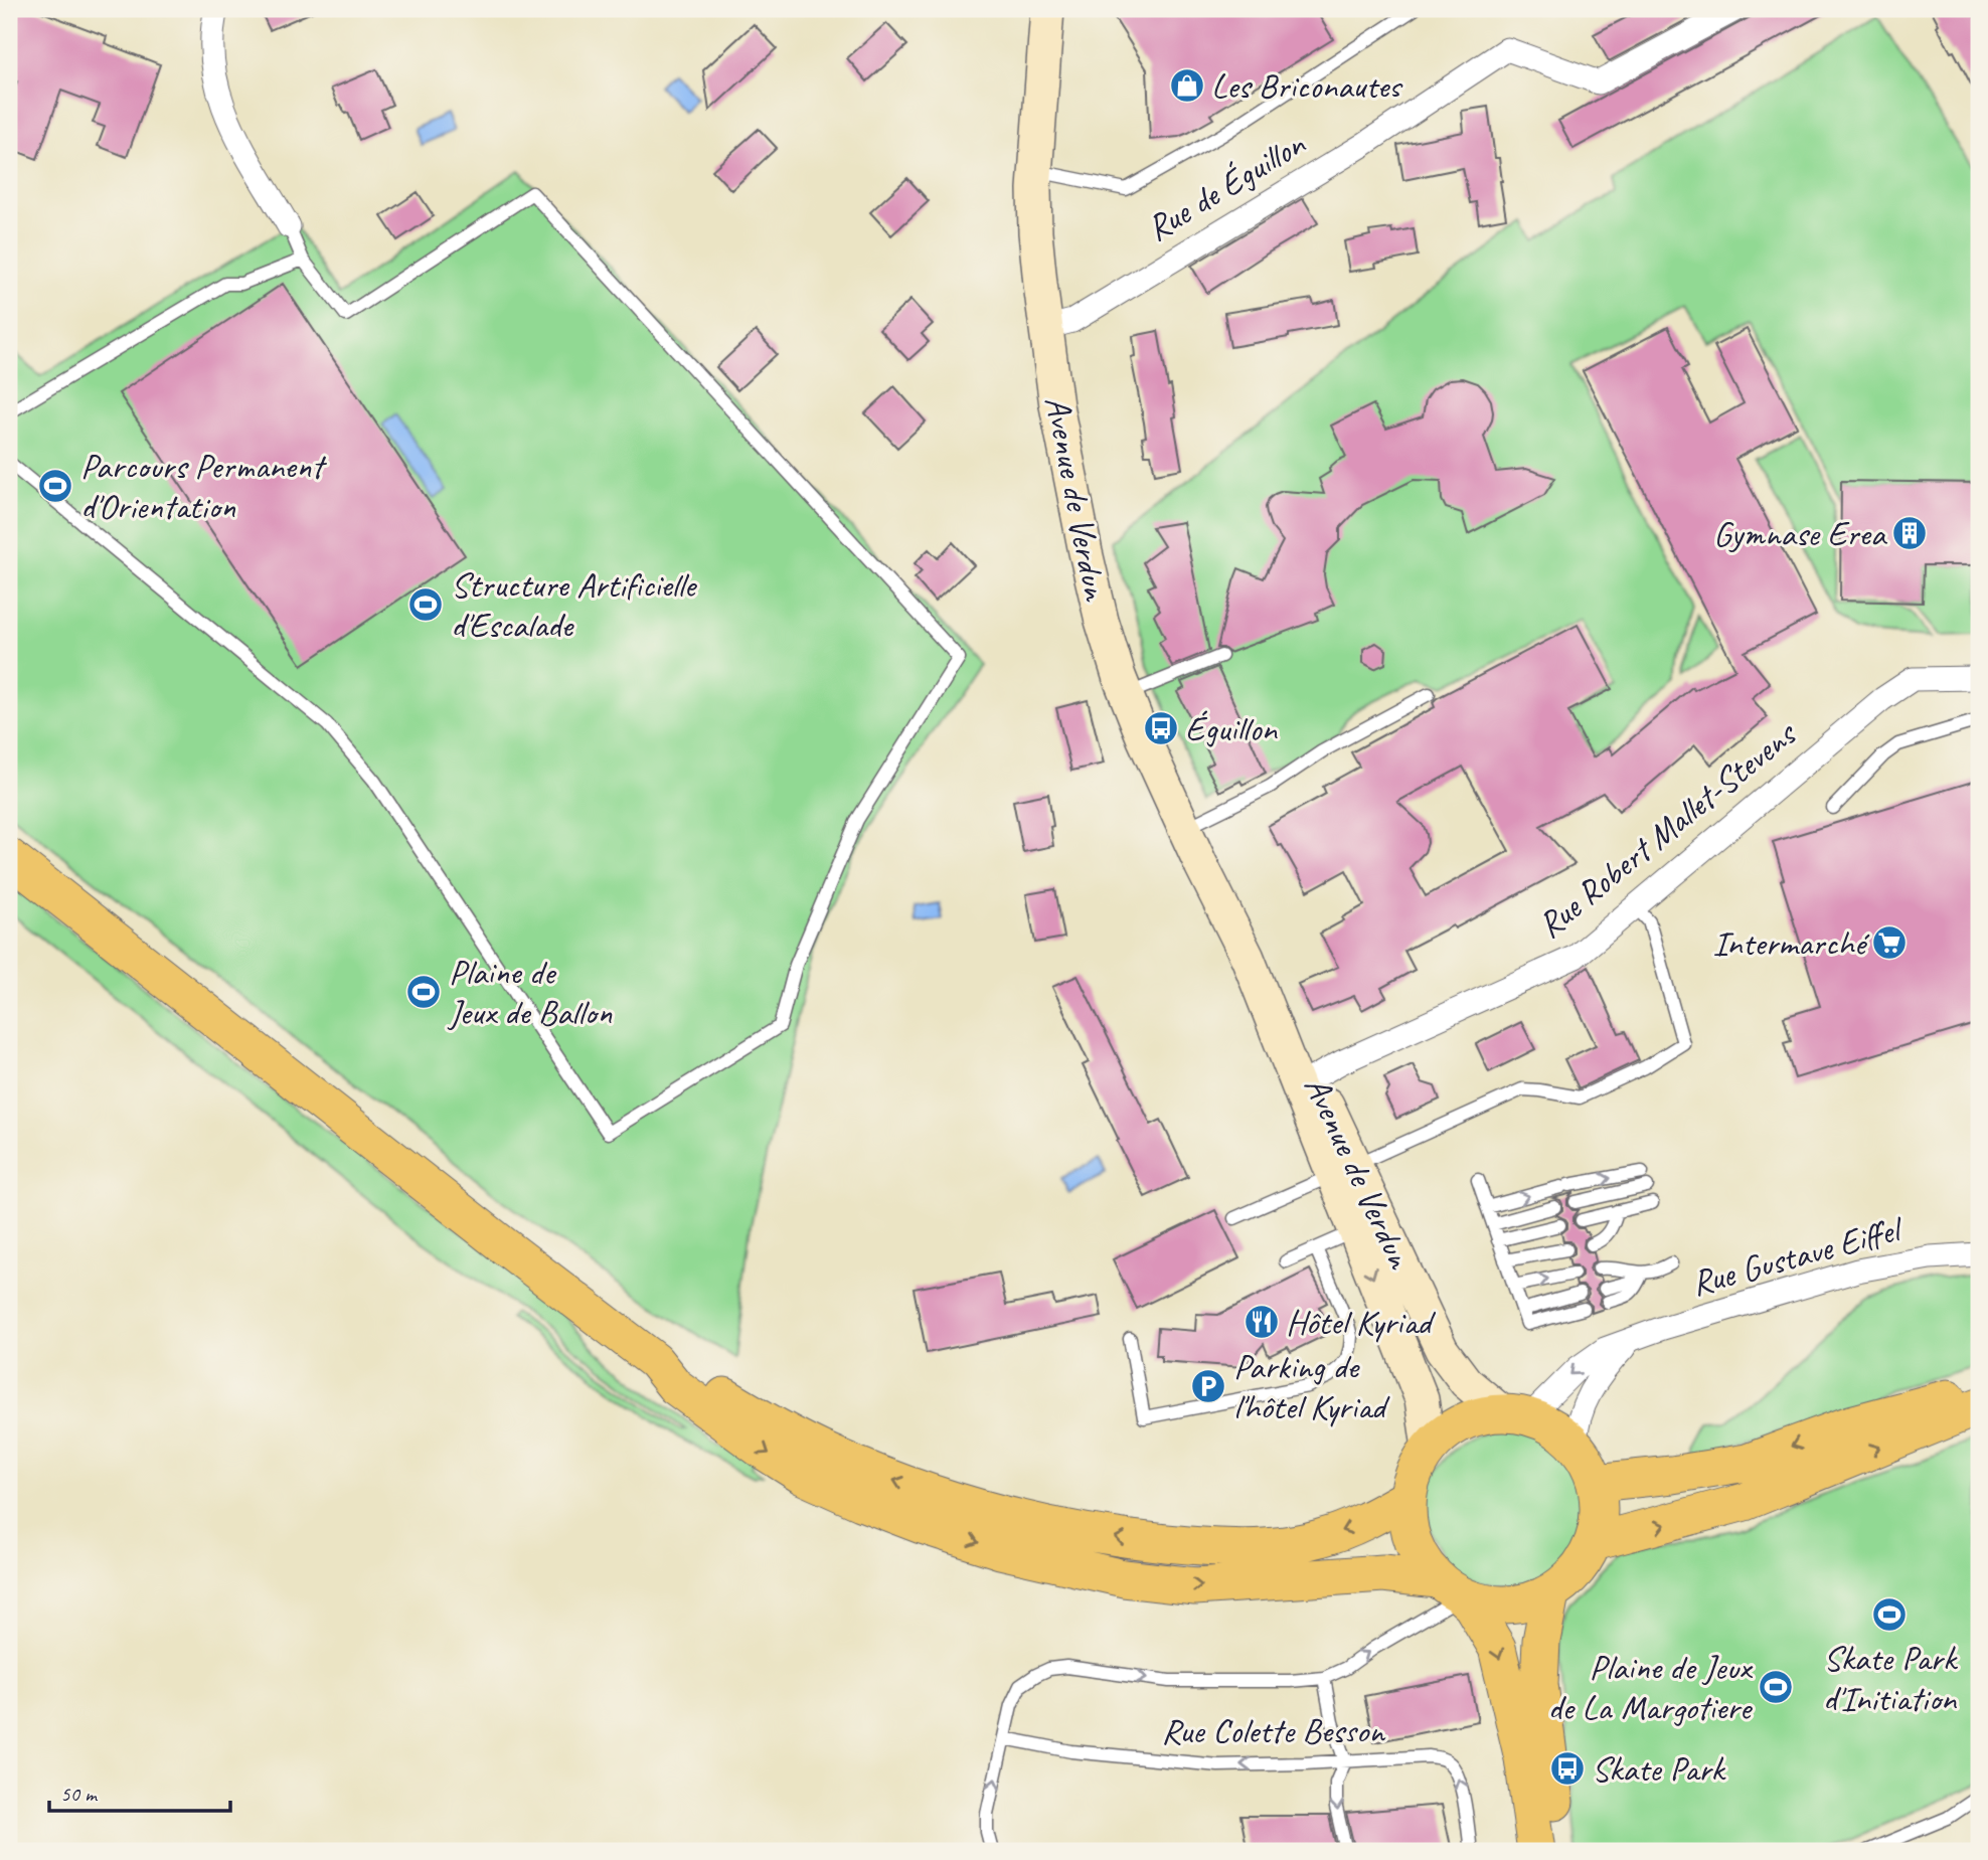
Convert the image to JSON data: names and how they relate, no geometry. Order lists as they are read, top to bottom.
{
  "streets": {
    "main road": ["Avenue de Verdun"],
    "street": ["Rue de Éguillon", "Rue Robert Mallet-Stevens", "Rue Gustave Eiffel"],
    "lane": ["Rue Colette Besson"]
  },
  "crossings": [
    ["Rue de Éguillon", "Avenue de Verdun"],
    ["Avenue de Verdun", "Rue Robert Mallet-Stevens"],
    ["Avenue de Verdun", "Rue Gustave Eiffel"]
  ],
  "one_way": ["Rue Colette Besson"],
  "places": {
    "shop": ["Les Briconautes"],
    "sports": [
      "Parcours Permanent d'Orientation",
      "Structure Artificielle d'Escalade",
      "Plaine de Jeux de Ballon",
      "Skate Park d'Initiation",
      "Plaine de Jeux de La Margotiere"
    ],
    "building": ["Gymnase Erea"],
    "bus stop": ["Éguillon", "Skate Park"],
    "supermarket": ["Intermarché"],
    "restaurant": ["Hôtel Kyriad"],
    "parking": ["Parking de l'hôtel Kyriad"]
  },
  "scale_bar": "50 m"
}
